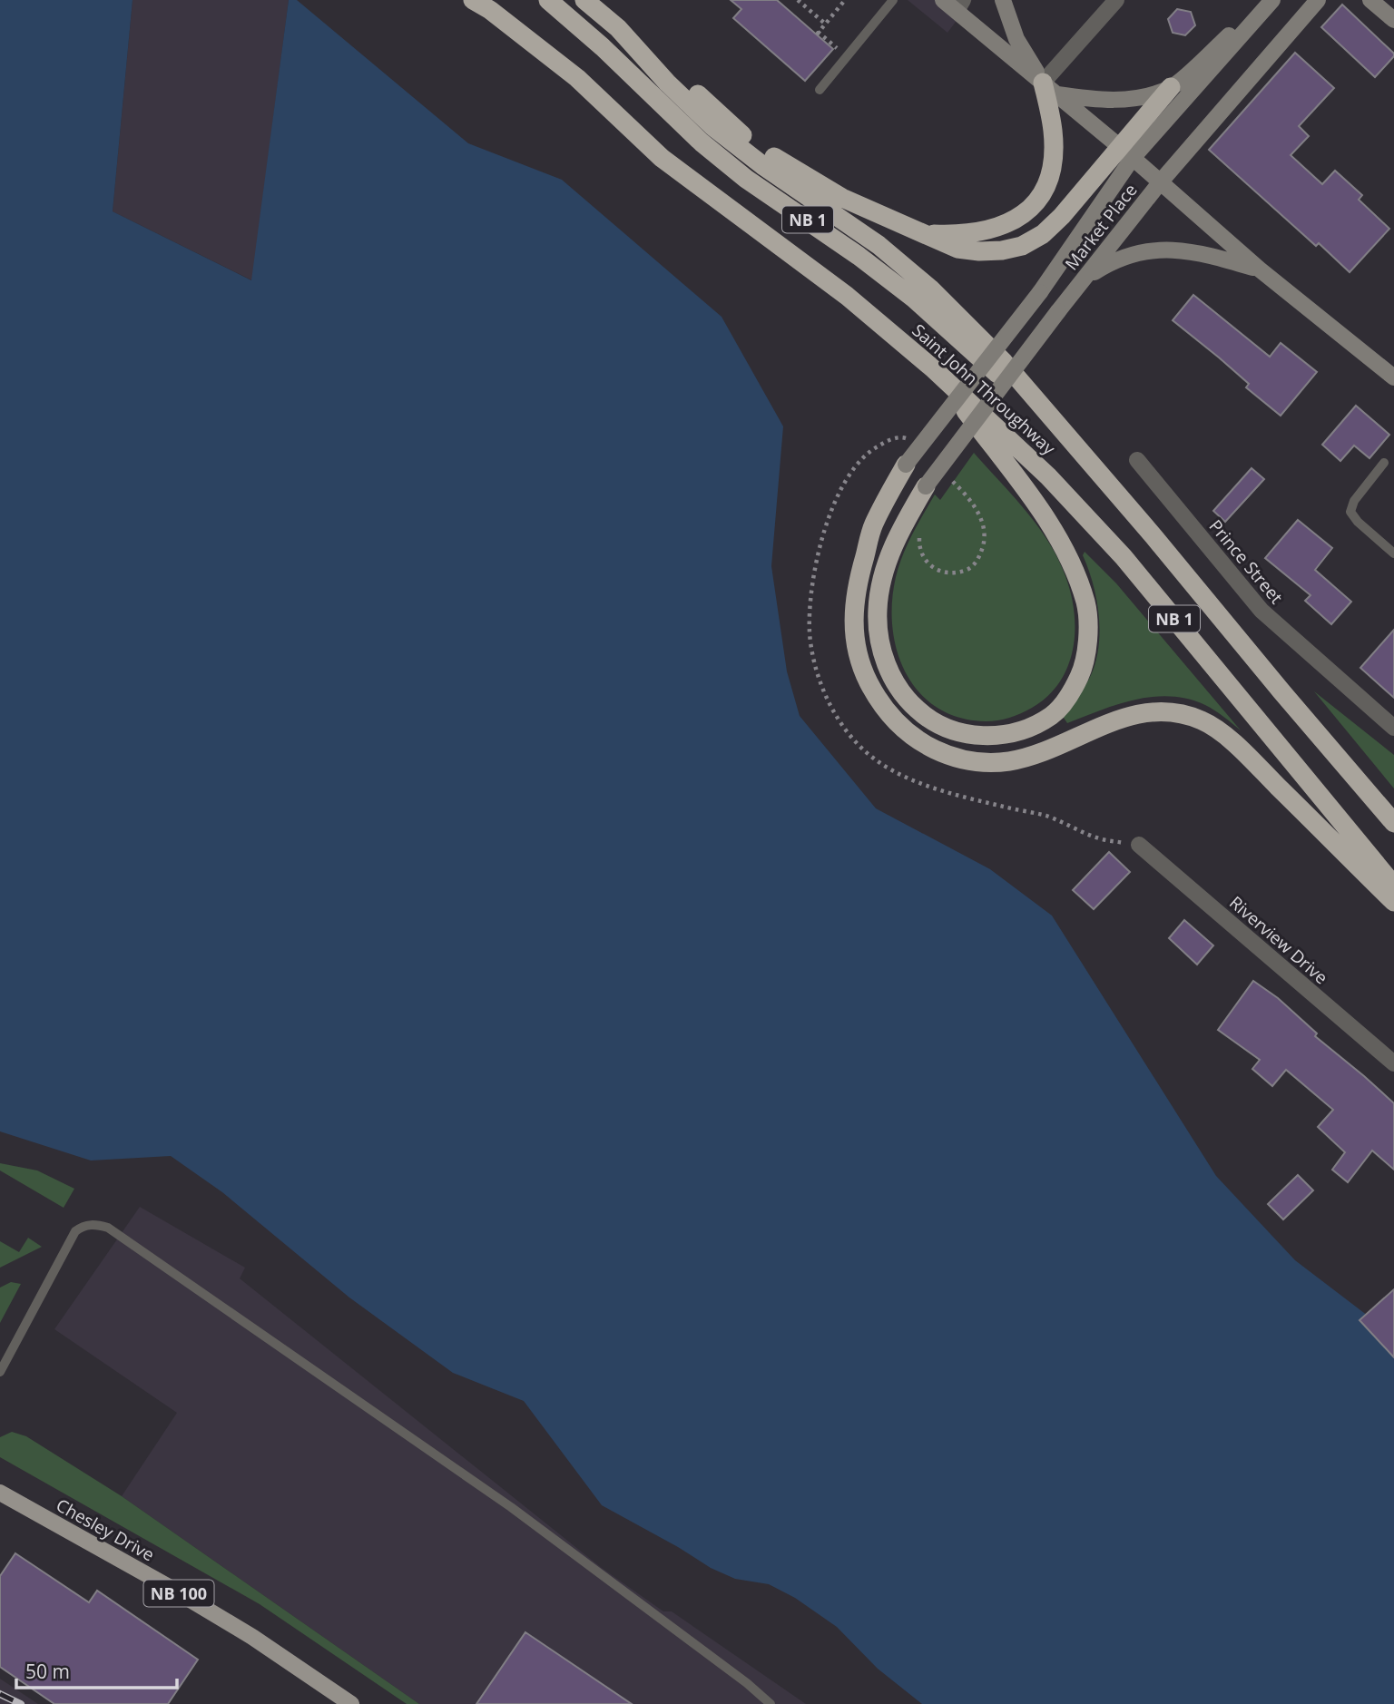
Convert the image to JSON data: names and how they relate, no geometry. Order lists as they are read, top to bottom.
{
  "streets": {
    "highway": ["NB 1", "Saint John Throughway"],
    "main road": ["Chesley Drive", "NB 100"],
    "street": ["Market Place", "Prince Street", "Riverview Drive"]
  },
  "scale_bar": "50 m"
}
